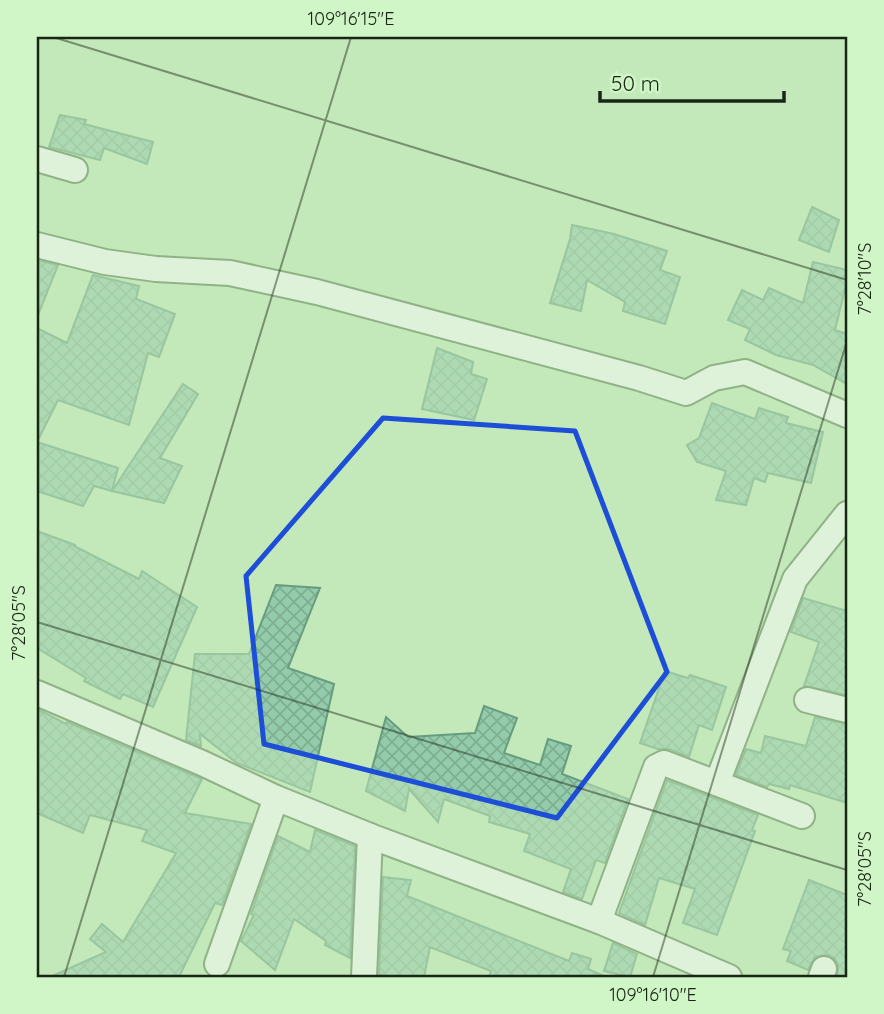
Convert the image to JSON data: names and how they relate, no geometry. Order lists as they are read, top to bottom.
{
  "scale_bar": "50 m",
  "coordinates": [
    "109°16'15\"E",
    "7°28'10\"S",
    "7°28'05\"S",
    "109°16'10\"E"
  ]
}
